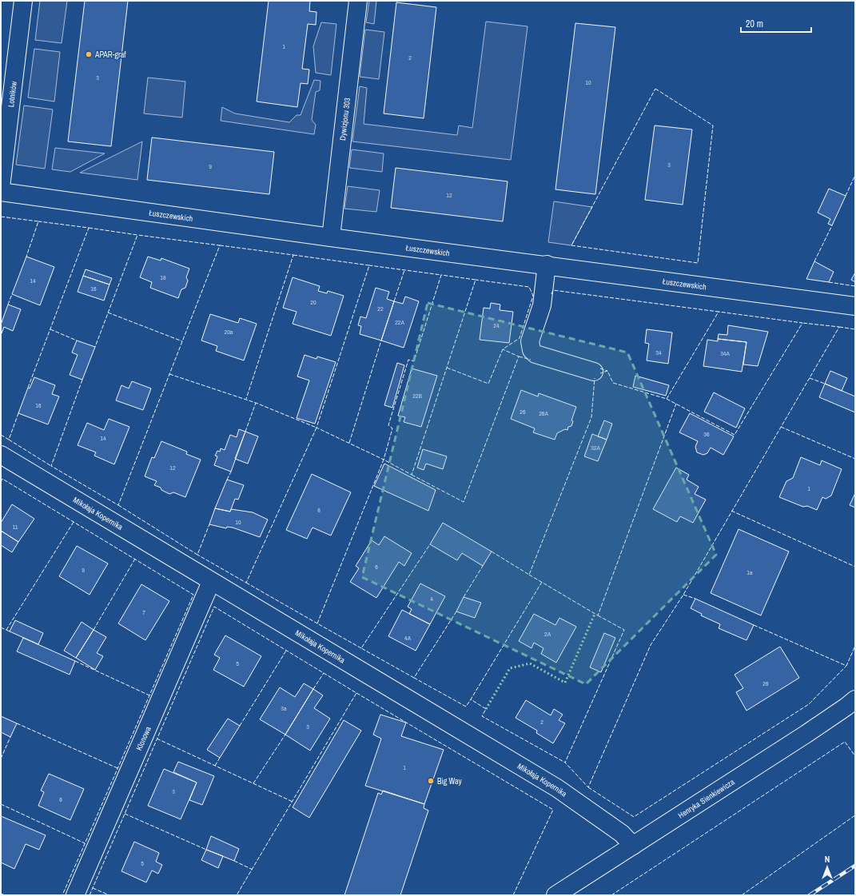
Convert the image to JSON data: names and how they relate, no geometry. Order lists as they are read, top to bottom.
{
  "streets": {
    "street": [
      "Lotników",
      "Dywizjonu 303",
      "Łuszczewskich",
      "Mikołaja Kopernika",
      "Klonowa",
      "Henryka Sienkiewicza"
    ]
  },
  "crossings": [
    ["Dywizjonu 303", "Łuszczewskich"],
    ["Mikołaja Kopernika", "Klonowa"],
    ["Mikołaja Kopernika", "Henryka Sienkiewicza"]
  ],
  "places": ["APAR-graf", "Big Way"],
  "house_numbers": [
    "1",
    "2",
    "3",
    "10",
    "3",
    "9",
    "12",
    "18",
    "14",
    "16",
    "20",
    "22",
    "22A",
    "24",
    "20a",
    "34",
    "34A",
    "22B",
    "16",
    "26",
    "26A",
    "36",
    "14",
    "32A",
    "12",
    "1",
    "8",
    "10",
    "11",
    "6",
    "9",
    "1a",
    "4",
    "7",
    "2A",
    "4A",
    "5",
    "26",
    "3a",
    "2",
    "3",
    "1",
    "3",
    "6",
    "5"
  ],
  "scale_bar": "20 m",
  "north": "top"
}
